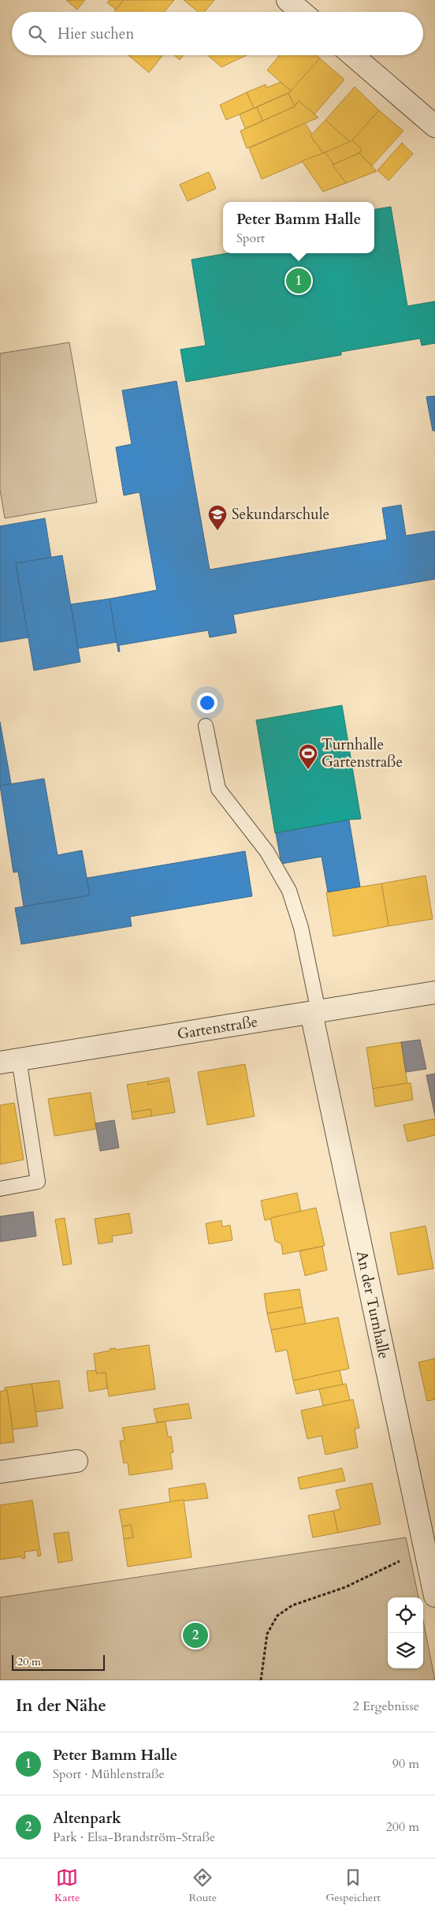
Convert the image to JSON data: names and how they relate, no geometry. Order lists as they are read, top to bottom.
{
  "streets": {
    "street": ["Gartenstraße", "An der Turnhalle"]
  },
  "crossings": [
    ["Gartenstraße", "An der Turnhalle"]
  ],
  "places": {
    "school or university": ["Sekundarschule"],
    "sports": ["Turnhalle Gartenstraße"]
  },
  "scale_bar": "20 m",
  "page": {
    "search": "Hier suchen",
    "popup": ["Peter Bamm Halle", "Sport"],
    "pins": ["1", "2"],
    "scale": "20 m",
    "heading": ["In der Nähe", "2 Ergebnisse"],
    "list": [
      {
        "mark": "1",
        "name": "Peter Bamm Halle",
        "note": "Sport · Mühlenstraße",
        "value": "90 m"
      },
      {
        "mark": "2",
        "name": "Altenpark",
        "note": "Park · Elsa-Brandström-Straße",
        "value": "200 m"
      }
    ],
    "nav": ["Karte", "Route", "Gespeichert"]
  }
}
